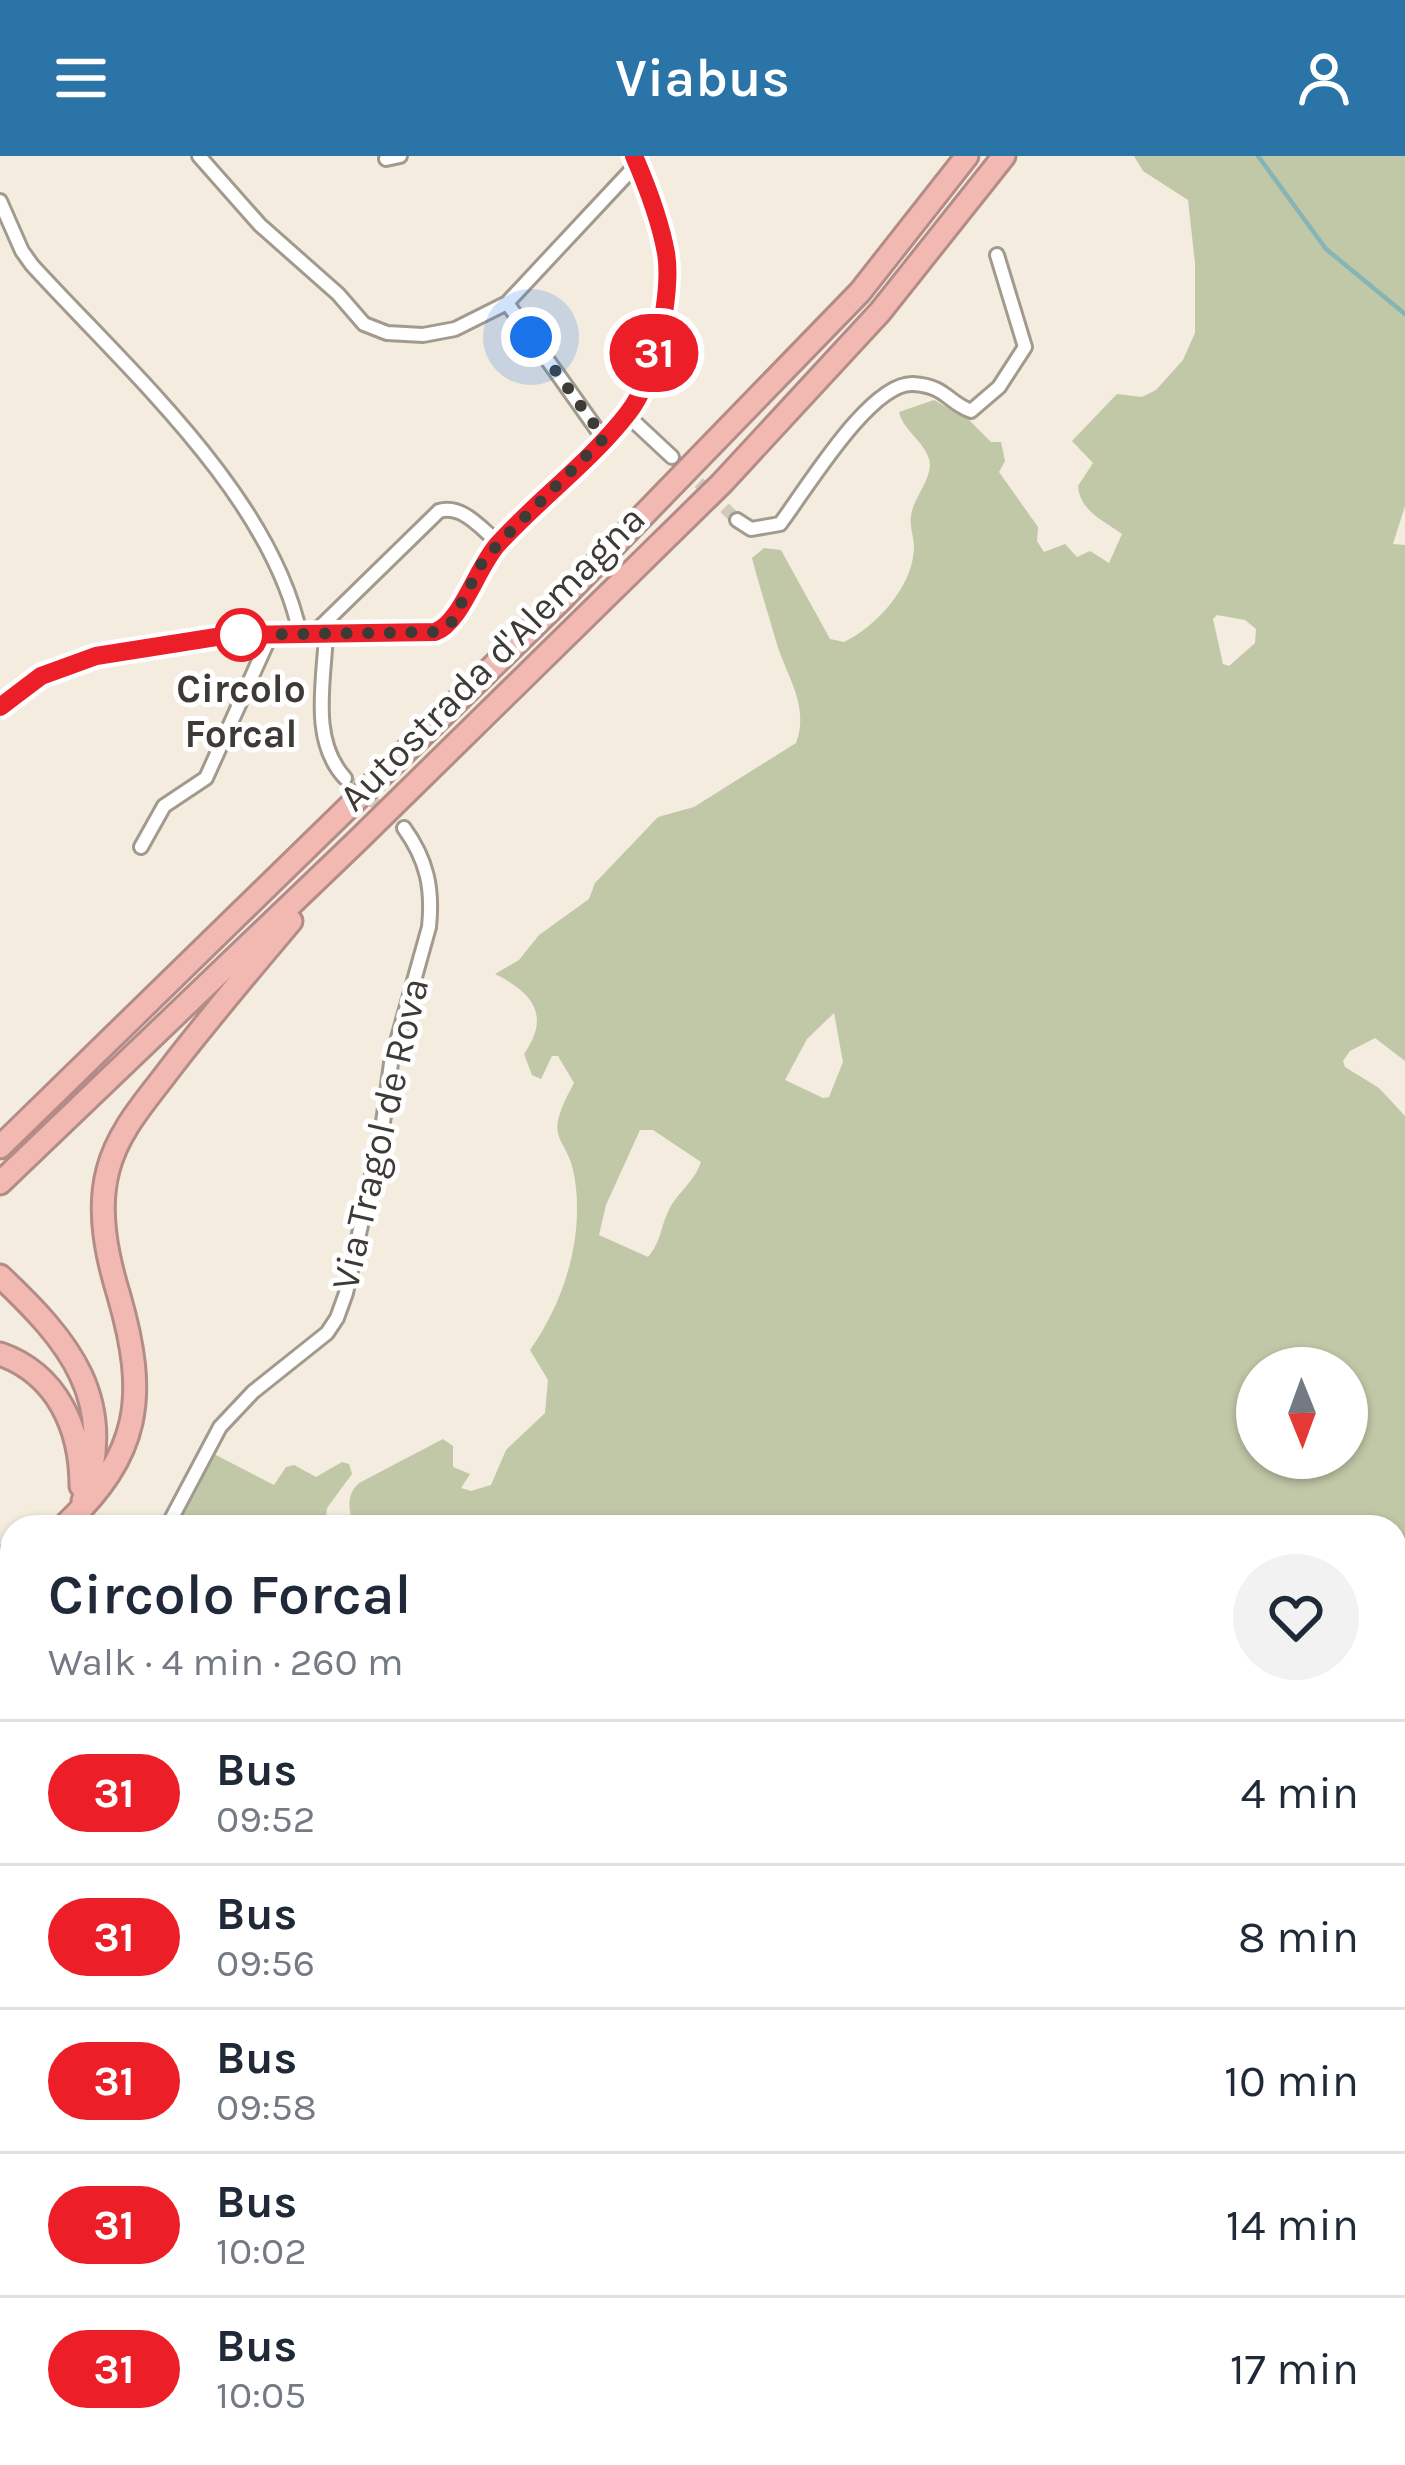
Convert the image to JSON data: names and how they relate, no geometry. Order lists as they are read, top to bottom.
{
  "streets": {
    "highway": ["Autostrada d'Alemagna"],
    "street": ["Via Tragol de Rova"]
  },
  "places": ["Circolo Forcal"],
  "lines": ["bus line 31"],
  "north": "bottom",
  "page": {
    "header": "Viabus",
    "on_map": "31",
    "heading": ["Circolo Forcal", "Walk · 4 min · 260 m"],
    "list": [
      {
        "mark": "31",
        "name": "Bus",
        "note": "09:52",
        "value": "4 min"
      },
      {
        "mark": "31",
        "name": "Bus",
        "note": "09:56",
        "value": "8 min"
      },
      {
        "mark": "31",
        "name": "Bus",
        "note": "09:58",
        "value": "10 min"
      },
      {
        "mark": "31",
        "name": "Bus",
        "note": "10:02",
        "value": "14 min"
      },
      {
        "mark": "31",
        "name": "Bus",
        "note": "10:05",
        "value": "17 min"
      }
    ]
  }
}
